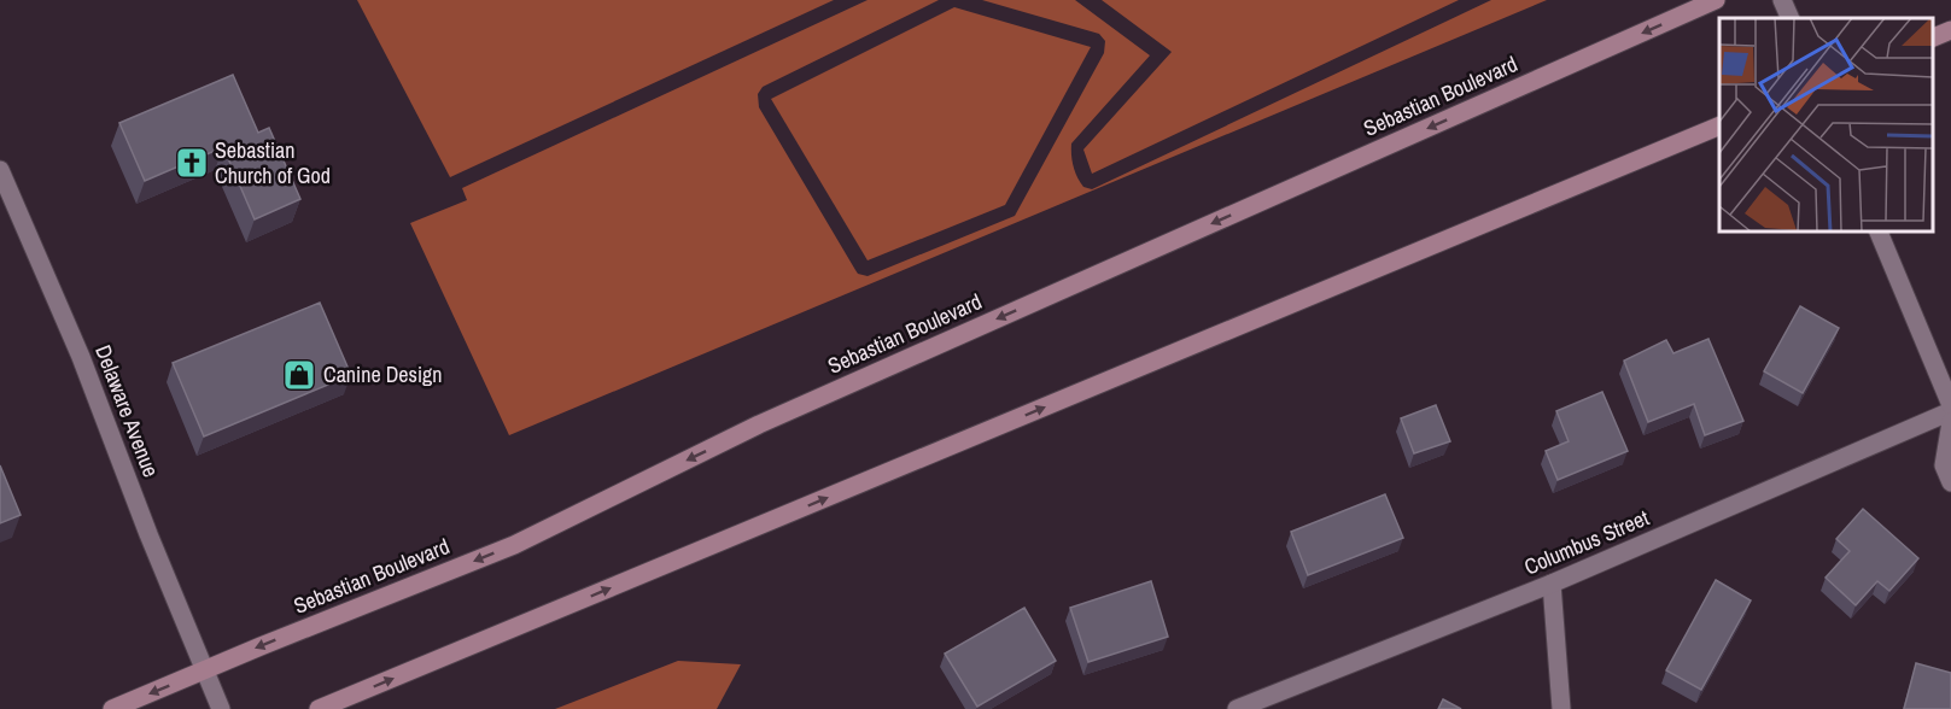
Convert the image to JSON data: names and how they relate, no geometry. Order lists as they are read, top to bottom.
{
  "streets": {
    "main road": ["Sebastian Boulevard"],
    "street": ["Delaware Avenue", "Columbus Street"]
  },
  "crossings": [
    ["Sebastian Boulevard", "Delaware Avenue"]
  ],
  "places": {
    "church": ["Sebastian Church of God"],
    "shop": ["Canine Design"]
  }
}
